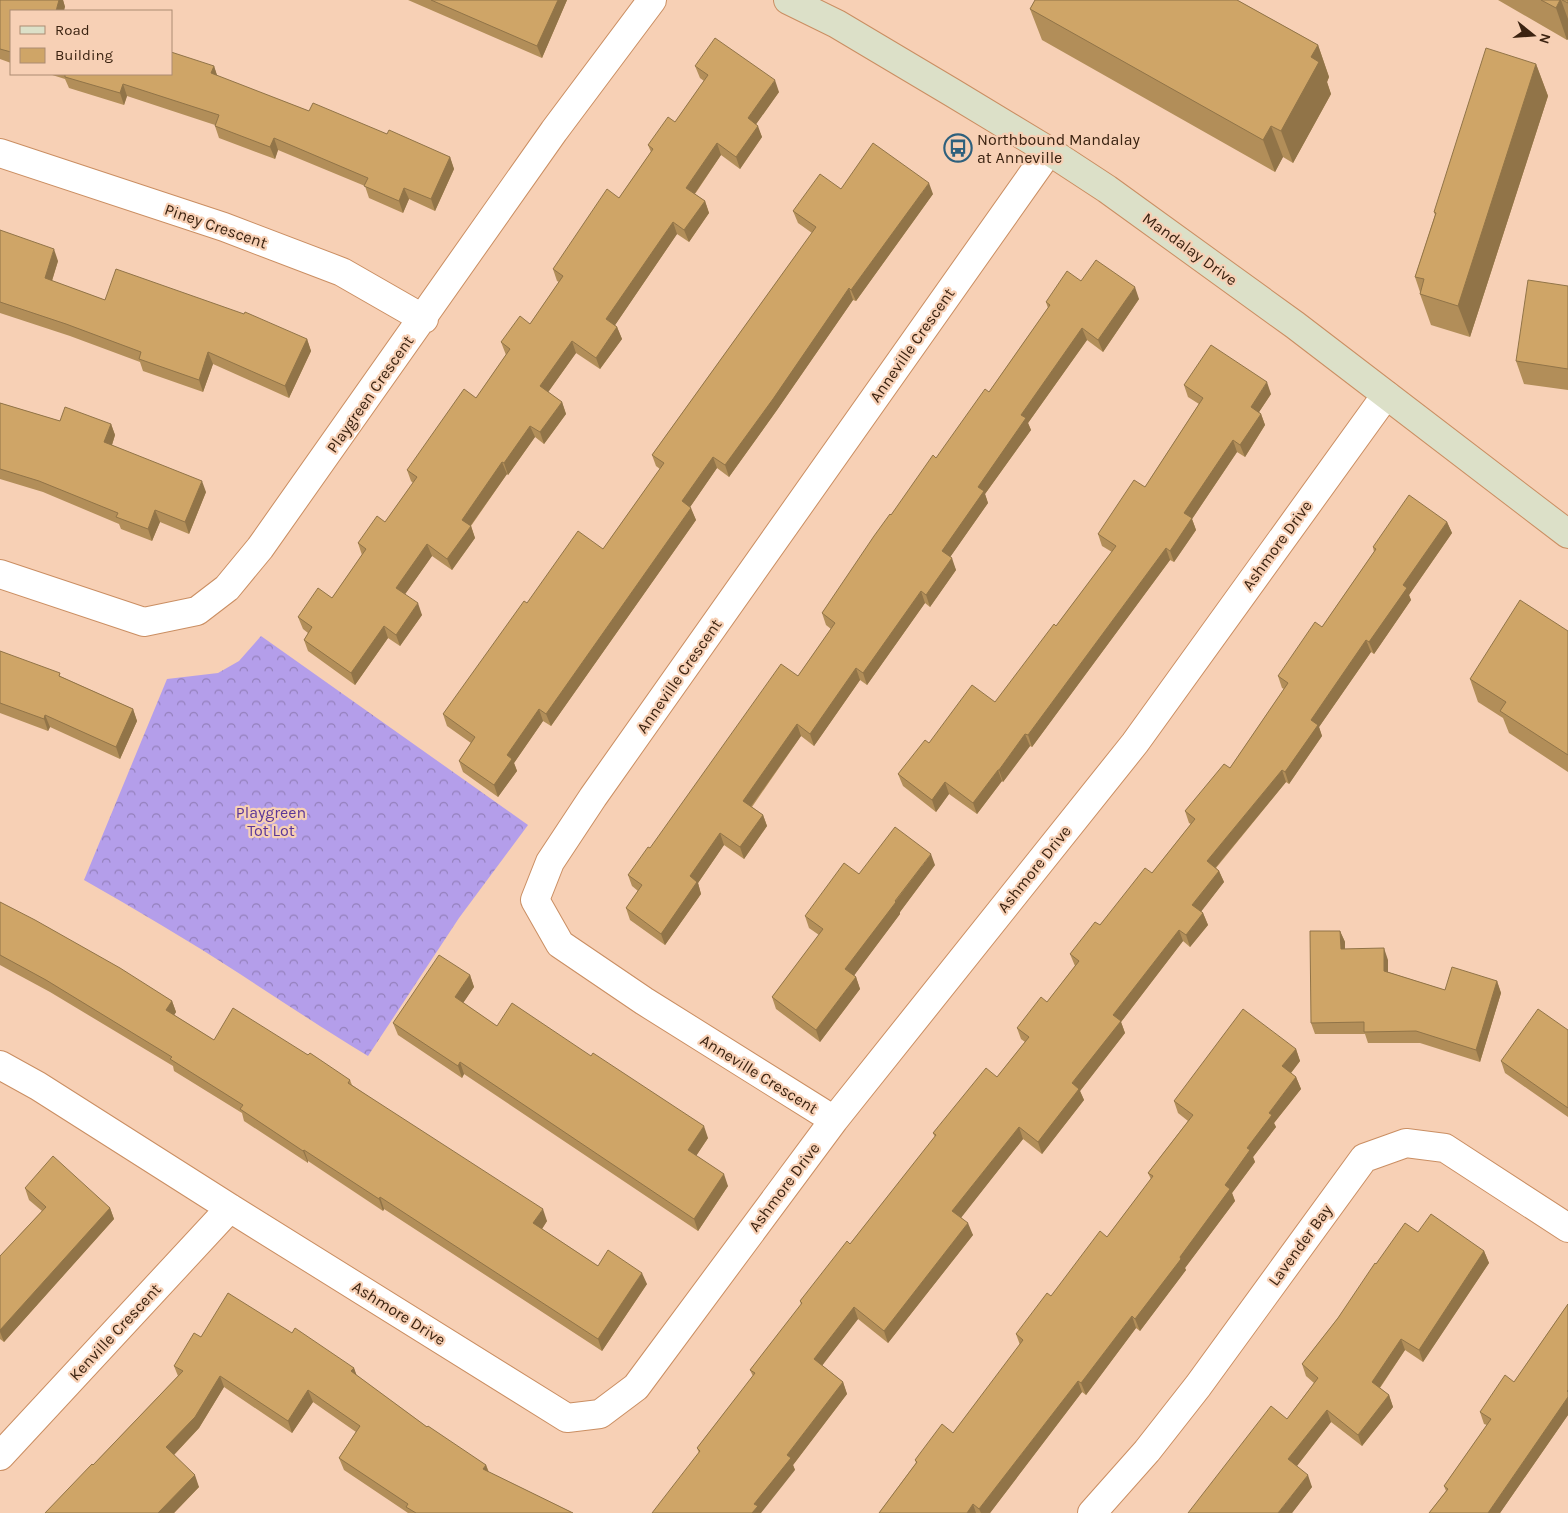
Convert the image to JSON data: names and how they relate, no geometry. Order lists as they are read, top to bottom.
{
  "streets": {
    "street": [
      "Piney Crescent",
      "Mandalay Drive",
      "Anneville Crescent",
      "Playgreen Crescent",
      "Ashmore Drive",
      "Lavender Bay",
      "Kenville Crescent"
    ]
  },
  "crossings": [
    ["Piney Crescent", "Playgreen Crescent"],
    ["Mandalay Drive", "Anneville Crescent"],
    ["Mandalay Drive", "Ashmore Drive"],
    ["Anneville Crescent", "Ashmore Drive"],
    ["Ashmore Drive", "Kenville Crescent"]
  ],
  "parks": ["Playgreen Tot Lot"],
  "places": {
    "bus stop": ["Northbound Mandalay at Anneville"]
  },
  "legend": ["Road", "Building"],
  "north": "right"
}
